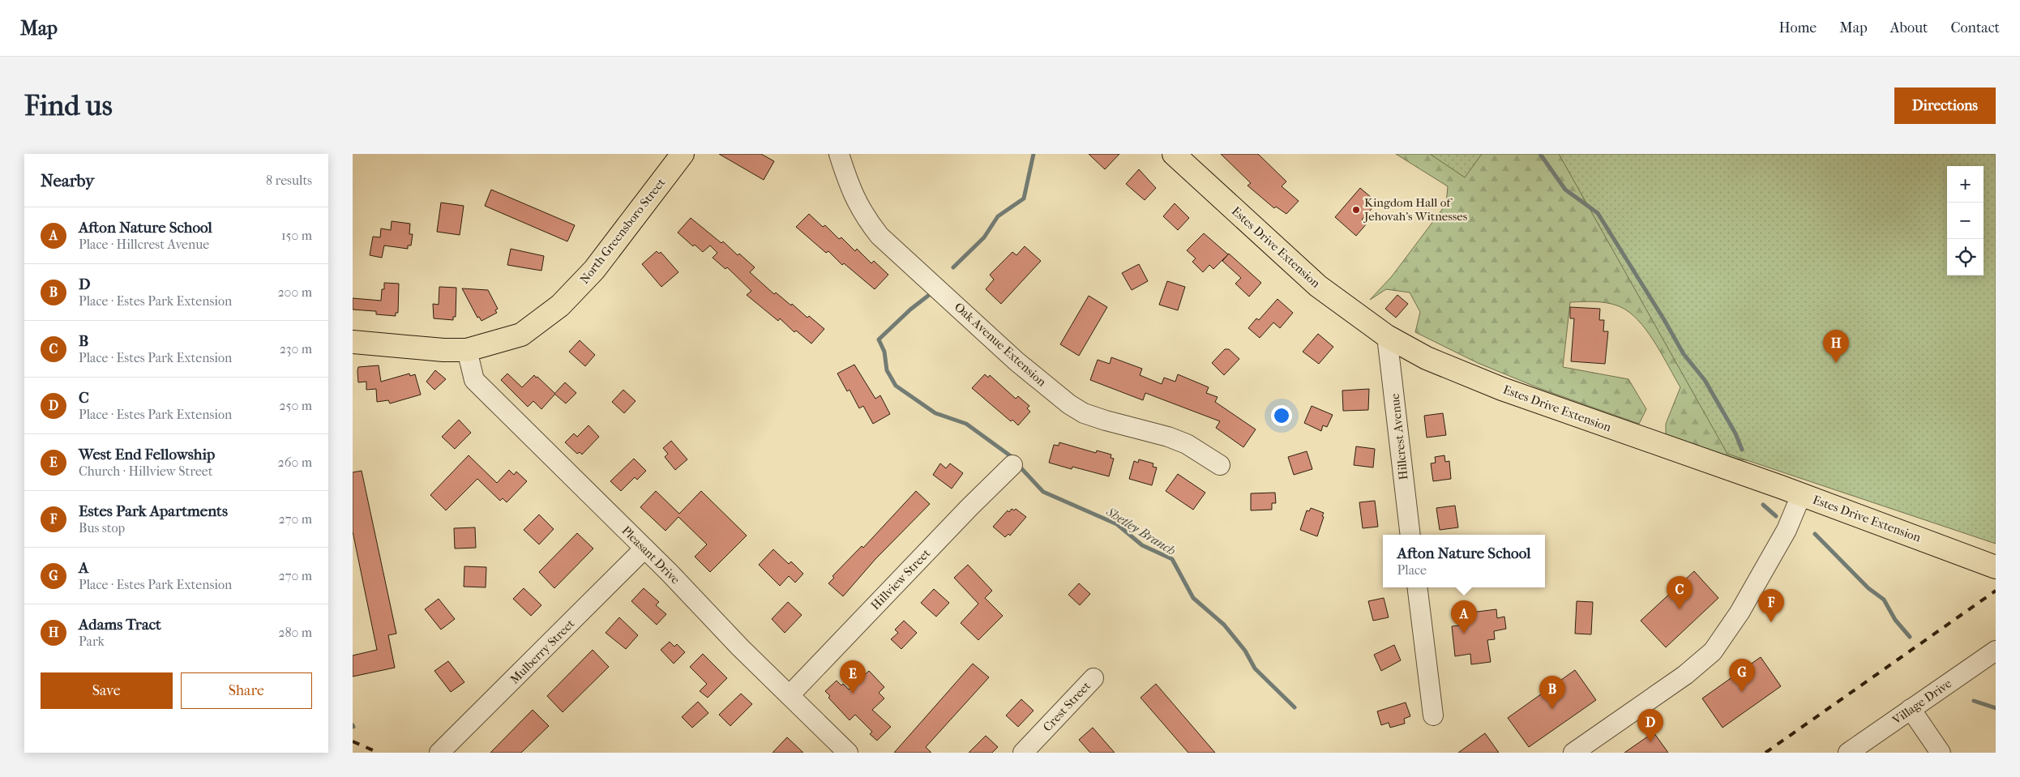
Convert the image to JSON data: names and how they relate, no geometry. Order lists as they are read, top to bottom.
{
  "streets": {
    "main road": ["North Greensboro Street", "Estes Drive Extension"],
    "street": [
      "Oak Avenue Extension",
      "Hillcrest Avenue",
      "Pleasant Drive",
      "Hillview Street",
      "Mulberry Street",
      "Village Drive",
      "Crest Street"
    ]
  },
  "crossings": [
    ["North Greensboro Street", "Pleasant Drive"],
    ["Estes Drive Extension", "Hillcrest Avenue"],
    ["Pleasant Drive", "Hillview Street"],
    ["Pleasant Drive", "Mulberry Street"]
  ],
  "water": ["Shetley Branch"],
  "places": ["Kingdom Hall of Jehovah’s Witnesses"],
  "page": {
    "header": "Map",
    "nav": [
      "Home",
      "Map",
      "About",
      "Contact"
    ],
    "buttons": [
      "Directions",
      ["Save", "Share"]
    ],
    "title": "Find us",
    "heading": ["Nearby", "8 results"],
    "map_buttons": ["+", "−"],
    "list": [
      {
        "mark": "A",
        "name": "Afton Nature School",
        "note": "Place · Hillcrest Avenue",
        "value": "150 m"
      },
      {
        "mark": "B",
        "name": "D",
        "note": "Place · Estes Park Extension",
        "value": "200 m"
      },
      {
        "mark": "C",
        "name": "B",
        "note": "Place · Estes Park Extension",
        "value": "230 m"
      },
      {
        "mark": "D",
        "name": "C",
        "note": "Place · Estes Park Extension",
        "value": "250 m"
      },
      {
        "mark": "E",
        "name": "West End Fellowship",
        "note": "Church · Hillview Street",
        "value": "260 m"
      },
      {
        "mark": "F",
        "name": "Estes Park Apartments",
        "note": "Bus stop",
        "value": "270 m"
      },
      {
        "mark": "G",
        "name": "A",
        "note": "Place · Estes Park Extension",
        "value": "270 m"
      },
      {
        "mark": "H",
        "name": "Adams Tract",
        "note": "Park",
        "value": "280 m"
      }
    ],
    "pins": [
      "H",
      "C",
      "F",
      "A",
      "G",
      "E",
      "B",
      "D"
    ],
    "popup": ["Afton Nature School", "Place"]
  }
}
